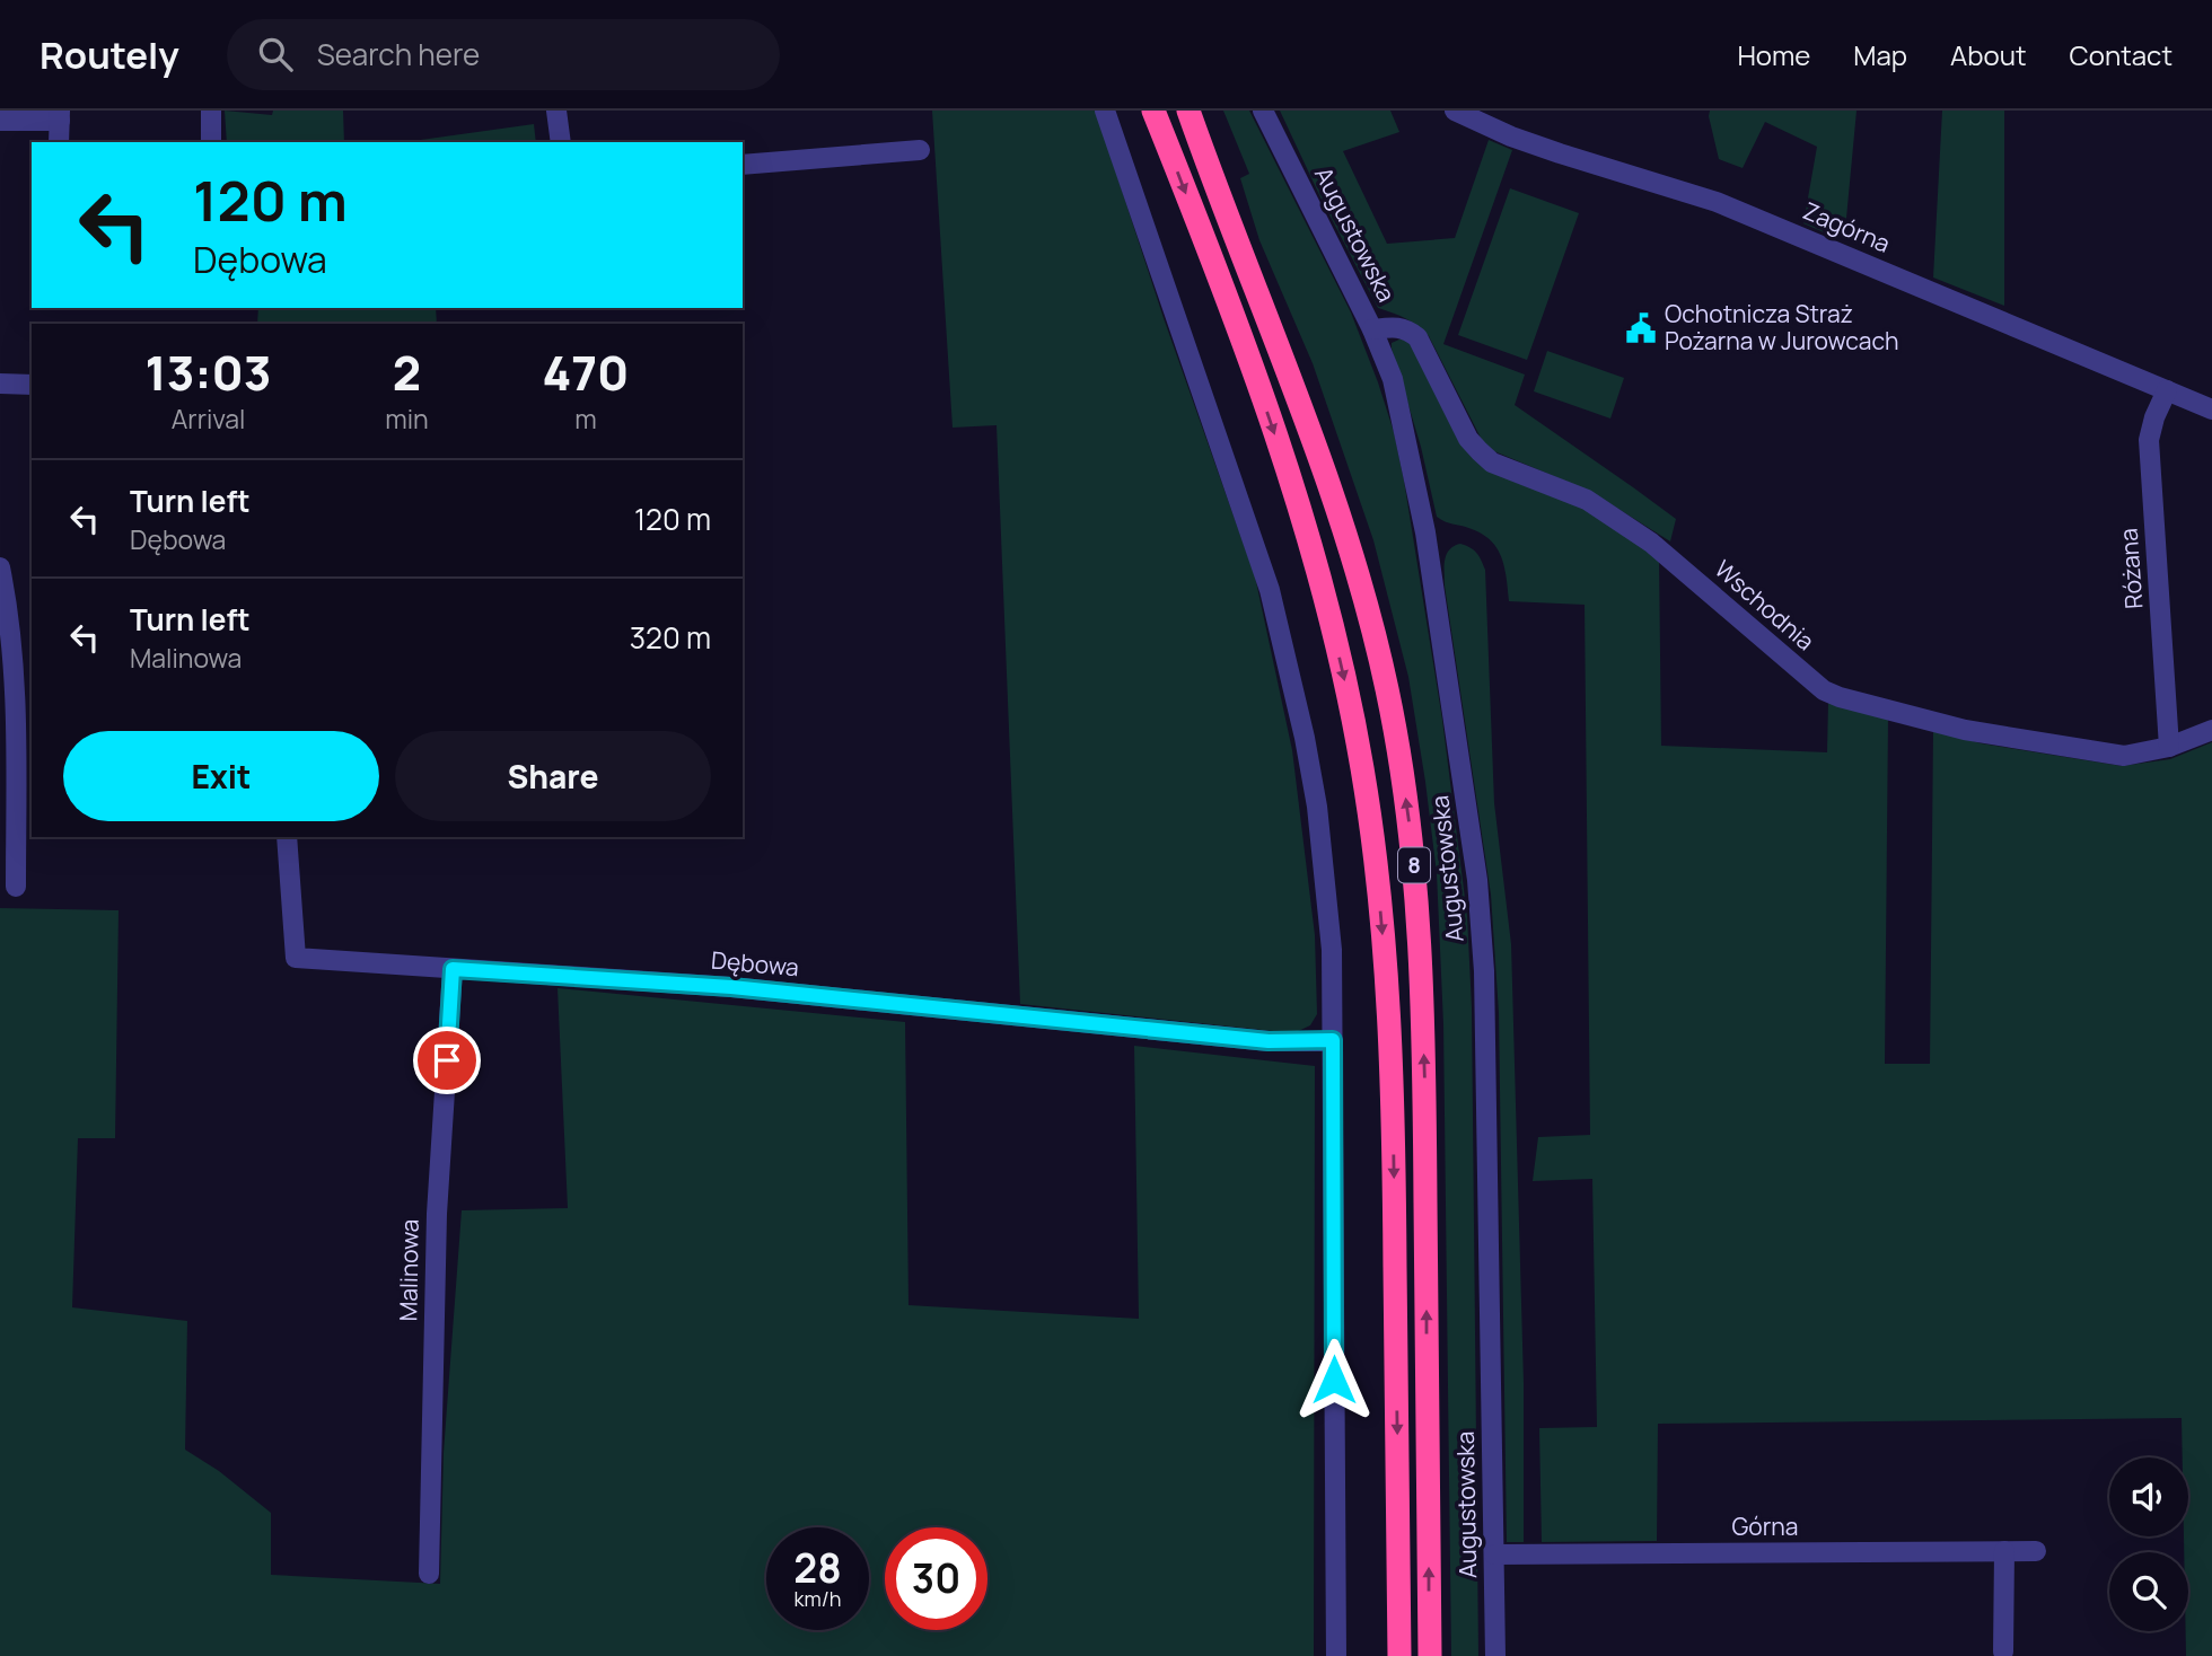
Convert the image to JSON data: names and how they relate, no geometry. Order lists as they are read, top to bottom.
{
  "streets": {
    "highway": ["8"],
    "street": [
      "Zagórna",
      "Augustowska",
      "Różana",
      "Wschodnia",
      "Dębowa",
      "Malinowa",
      "Górna"
    ]
  },
  "crossings": [
    ["Zagórna", "Różana"],
    ["Augustowska", "Wschodnia"],
    ["Augustowska", "Górna"],
    ["Różana", "Wschodnia"],
    ["Dębowa", "Malinowa"]
  ],
  "places": {
    "public building": ["Ochotnicza Straż Pożarna w Jurowcach"]
  },
  "page": {
    "header": "Routely",
    "search": "Search here",
    "nav": [
      "Home",
      "Map",
      "About",
      "Contact"
    ],
    "turn": ["120 m", "Dębowa"],
    "eta": [
      "13:03",
      "Arrival",
      "2",
      "min",
      "470",
      "m"
    ],
    "list": [
      {
        "name": "Turn left",
        "note": "Dębowa",
        "value": "120 m"
      },
      {
        "name": "Turn left",
        "note": "Malinowa",
        "value": "320 m"
      }
    ],
    "buttons": ["Exit", "Share"],
    "speed": "28 km/h",
    "limit": "30"
  }
}
